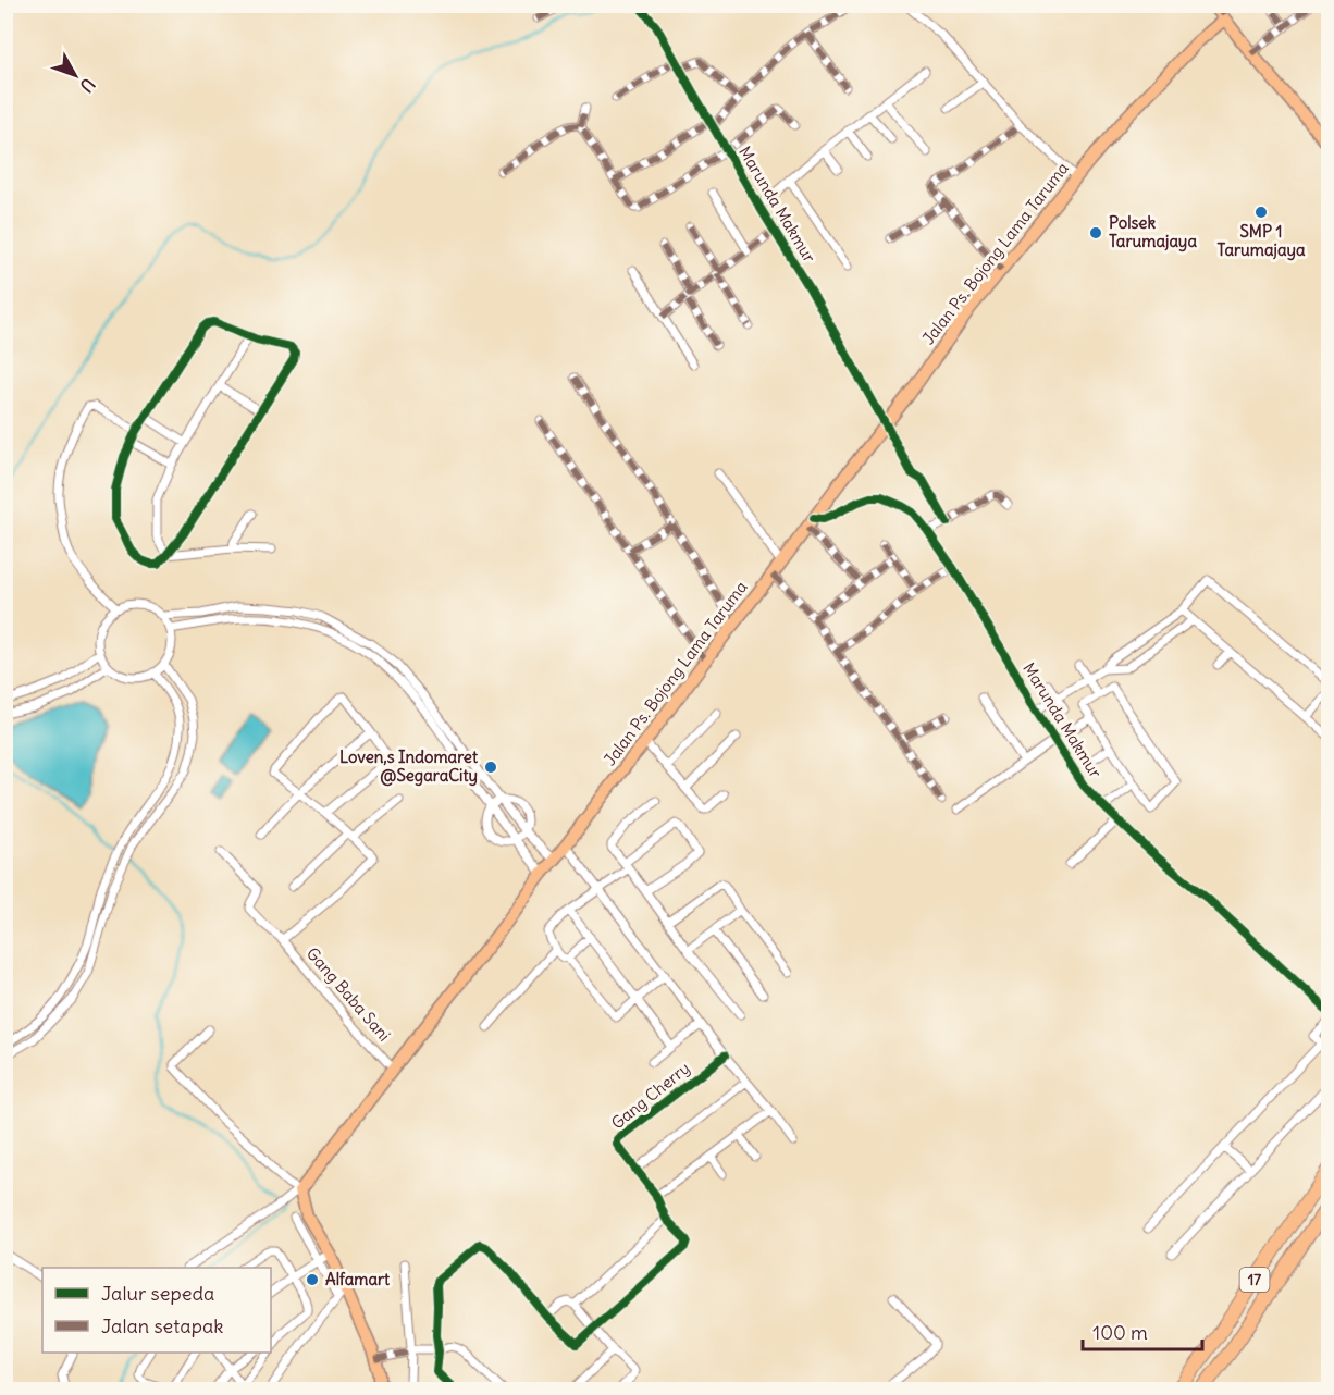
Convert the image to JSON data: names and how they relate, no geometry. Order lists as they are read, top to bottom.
{
  "streets": {
    "highway": ["17"],
    "main road": ["Jalan Ps. Bojong Lama Taruma"],
    "street": ["Marunda Makmur", "Gang Baba Sani", "Gang Cherry"]
  },
  "crossings": [
    ["Marunda Makmur", "Jalan Ps. Bojong Lama Taruma"],
    ["Jalan Ps. Bojong Lama Taruma", "Gang Baba Sani"]
  ],
  "places": [
    "SMP 1 Tarumajaya",
    "Polsek Tarumajaya",
    "Loven,s Indomaret @SegaraCity",
    "Alfamart"
  ],
  "legend": ["Jalur sepeda", "Jalan setapak"],
  "scale_bar": "100 m",
  "north": "bottom right"
}
